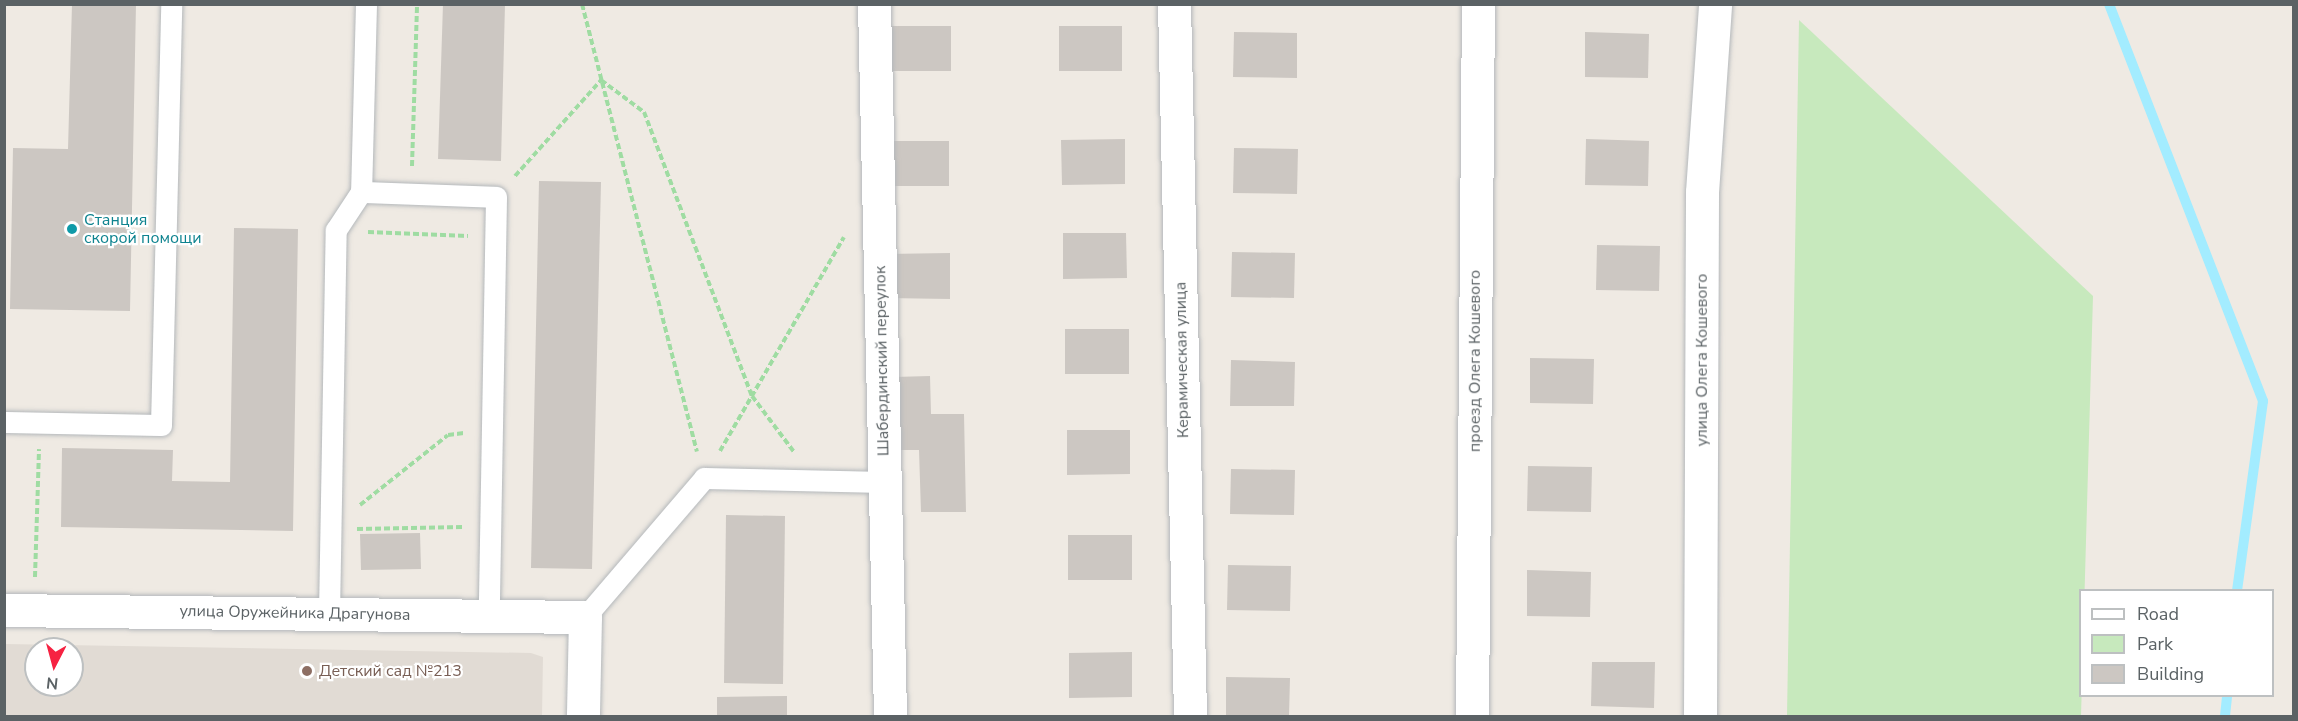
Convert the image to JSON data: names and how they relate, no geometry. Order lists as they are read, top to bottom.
{
  "streets": {
    "street": [
      "Керамическая улица",
      "улица Олега Кошевого",
      "Шабердинский переулок",
      "проезд Олега Кошевого",
      "улица Оружейника Драгунова"
    ]
  },
  "places": ["Станция скорой помощи", "Детский сад №213"],
  "legend": ["Road", "Park", "Building"],
  "north": "bottom"
}
